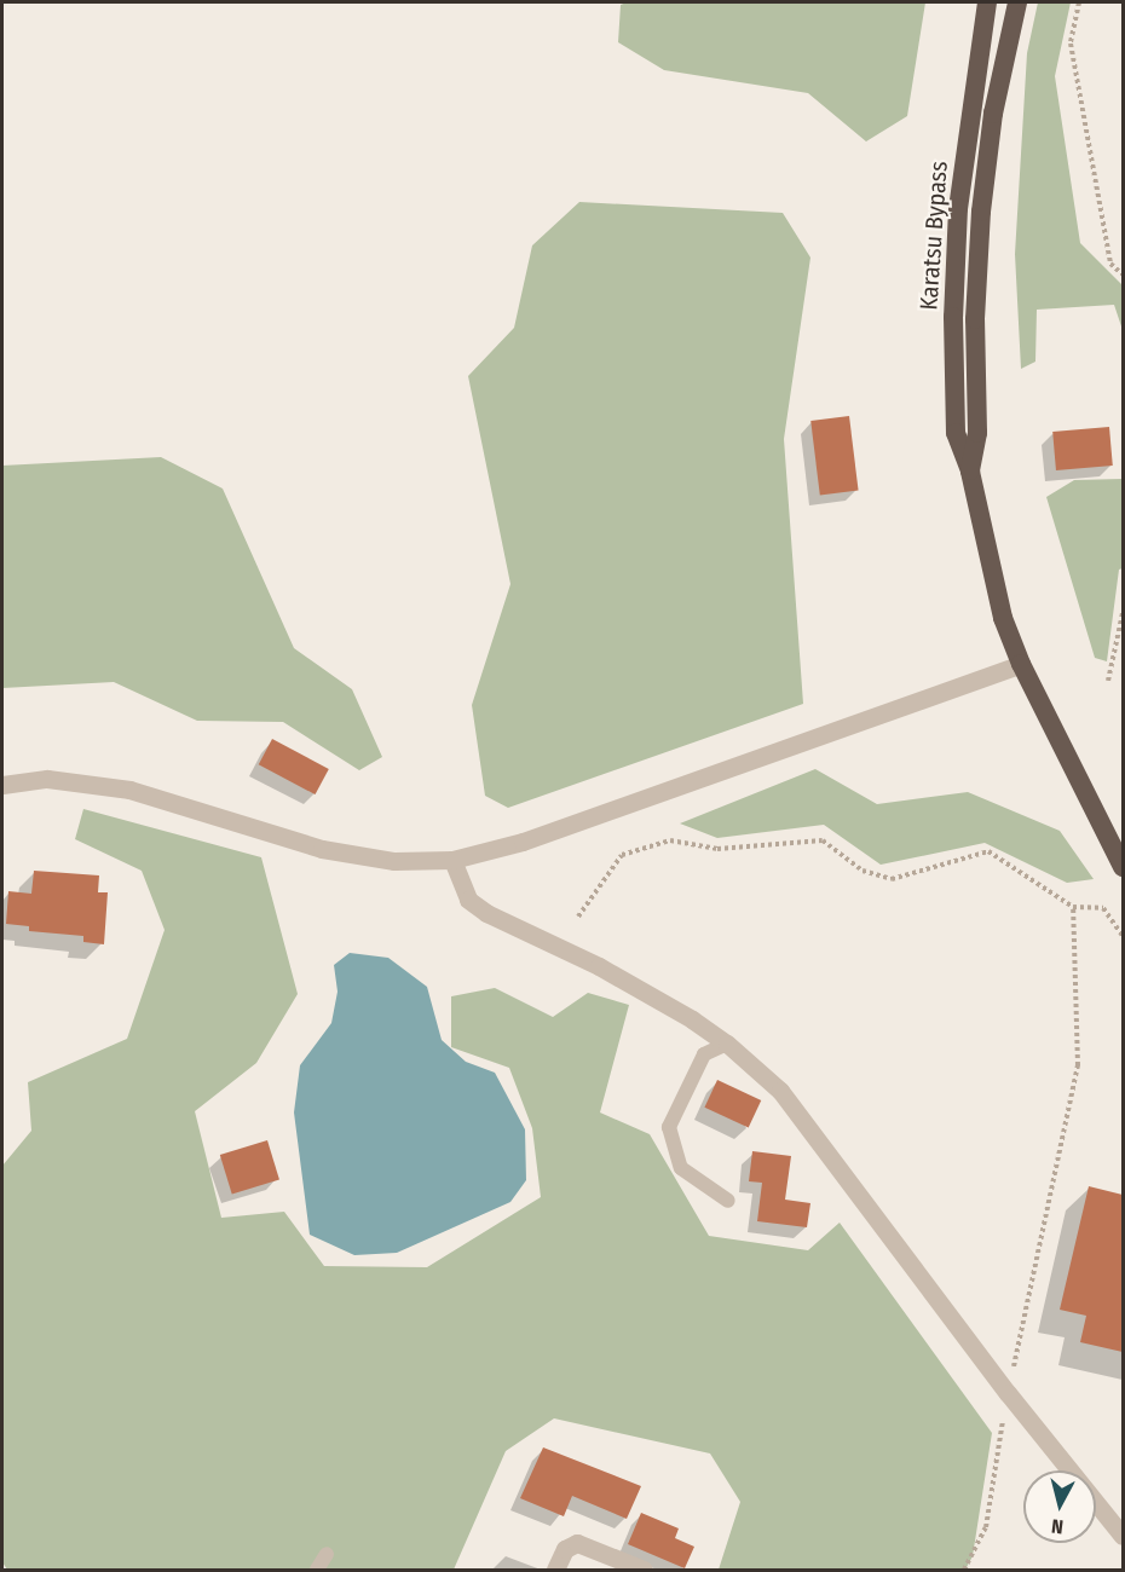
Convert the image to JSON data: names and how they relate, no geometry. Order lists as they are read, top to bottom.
{
  "streets": {
    "highway": ["Karatsu Bypass"]
  },
  "north": "bottom"
}
